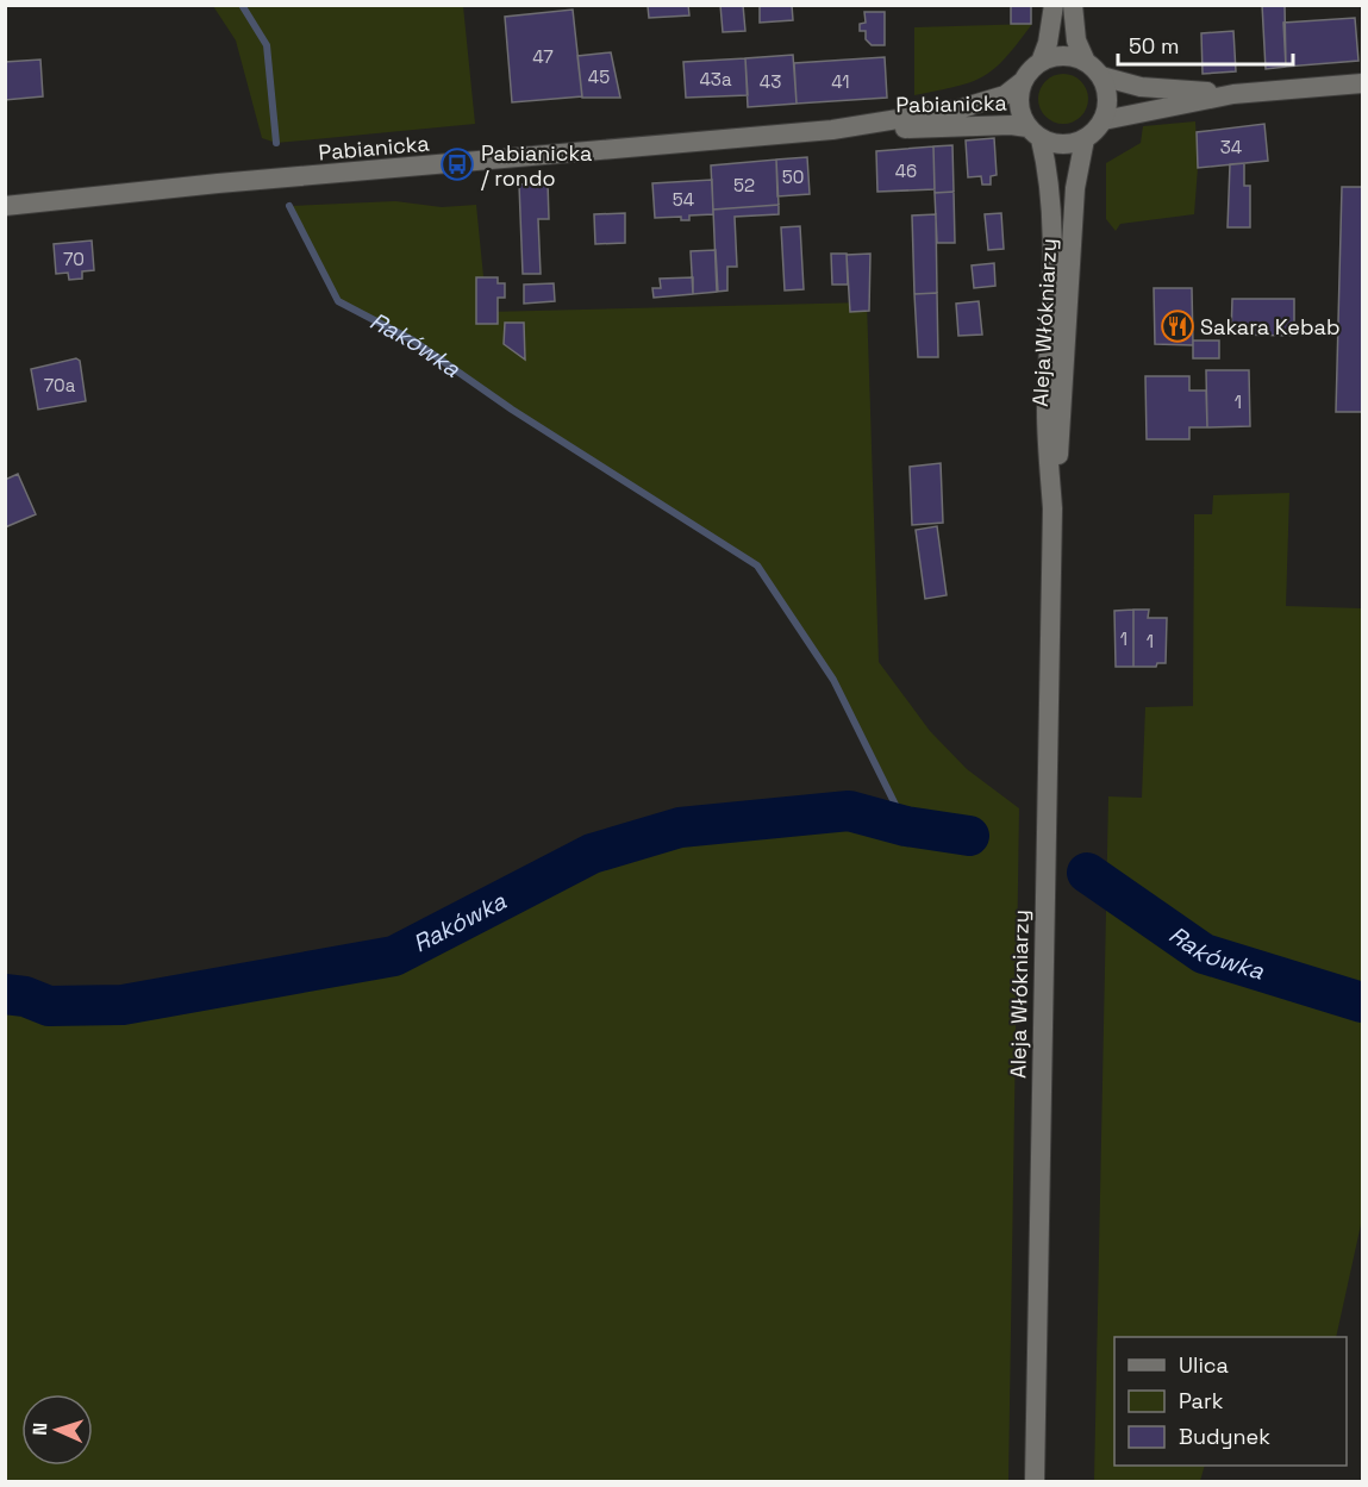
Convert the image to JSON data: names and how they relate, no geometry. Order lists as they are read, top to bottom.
{
  "streets": {
    "main road": ["Pabianicka", "Aleja Włókniarzy"]
  },
  "crossings": [
    ["Pabianicka", "Aleja Włókniarzy"]
  ],
  "water": ["Rakówka"],
  "places": {
    "bus stop": ["Pabianicka / rondo"],
    "restaurant": ["Sakara Kebab"]
  },
  "house_numbers": [
    "47",
    "45",
    "43a",
    "43",
    "41",
    "34",
    "46",
    "50",
    "52",
    "54",
    "70",
    "70a",
    "1",
    "1",
    "1"
  ],
  "legend": ["Ulica", "Park", "Budynek"],
  "scale_bar": "50 m",
  "north": "left"
}
